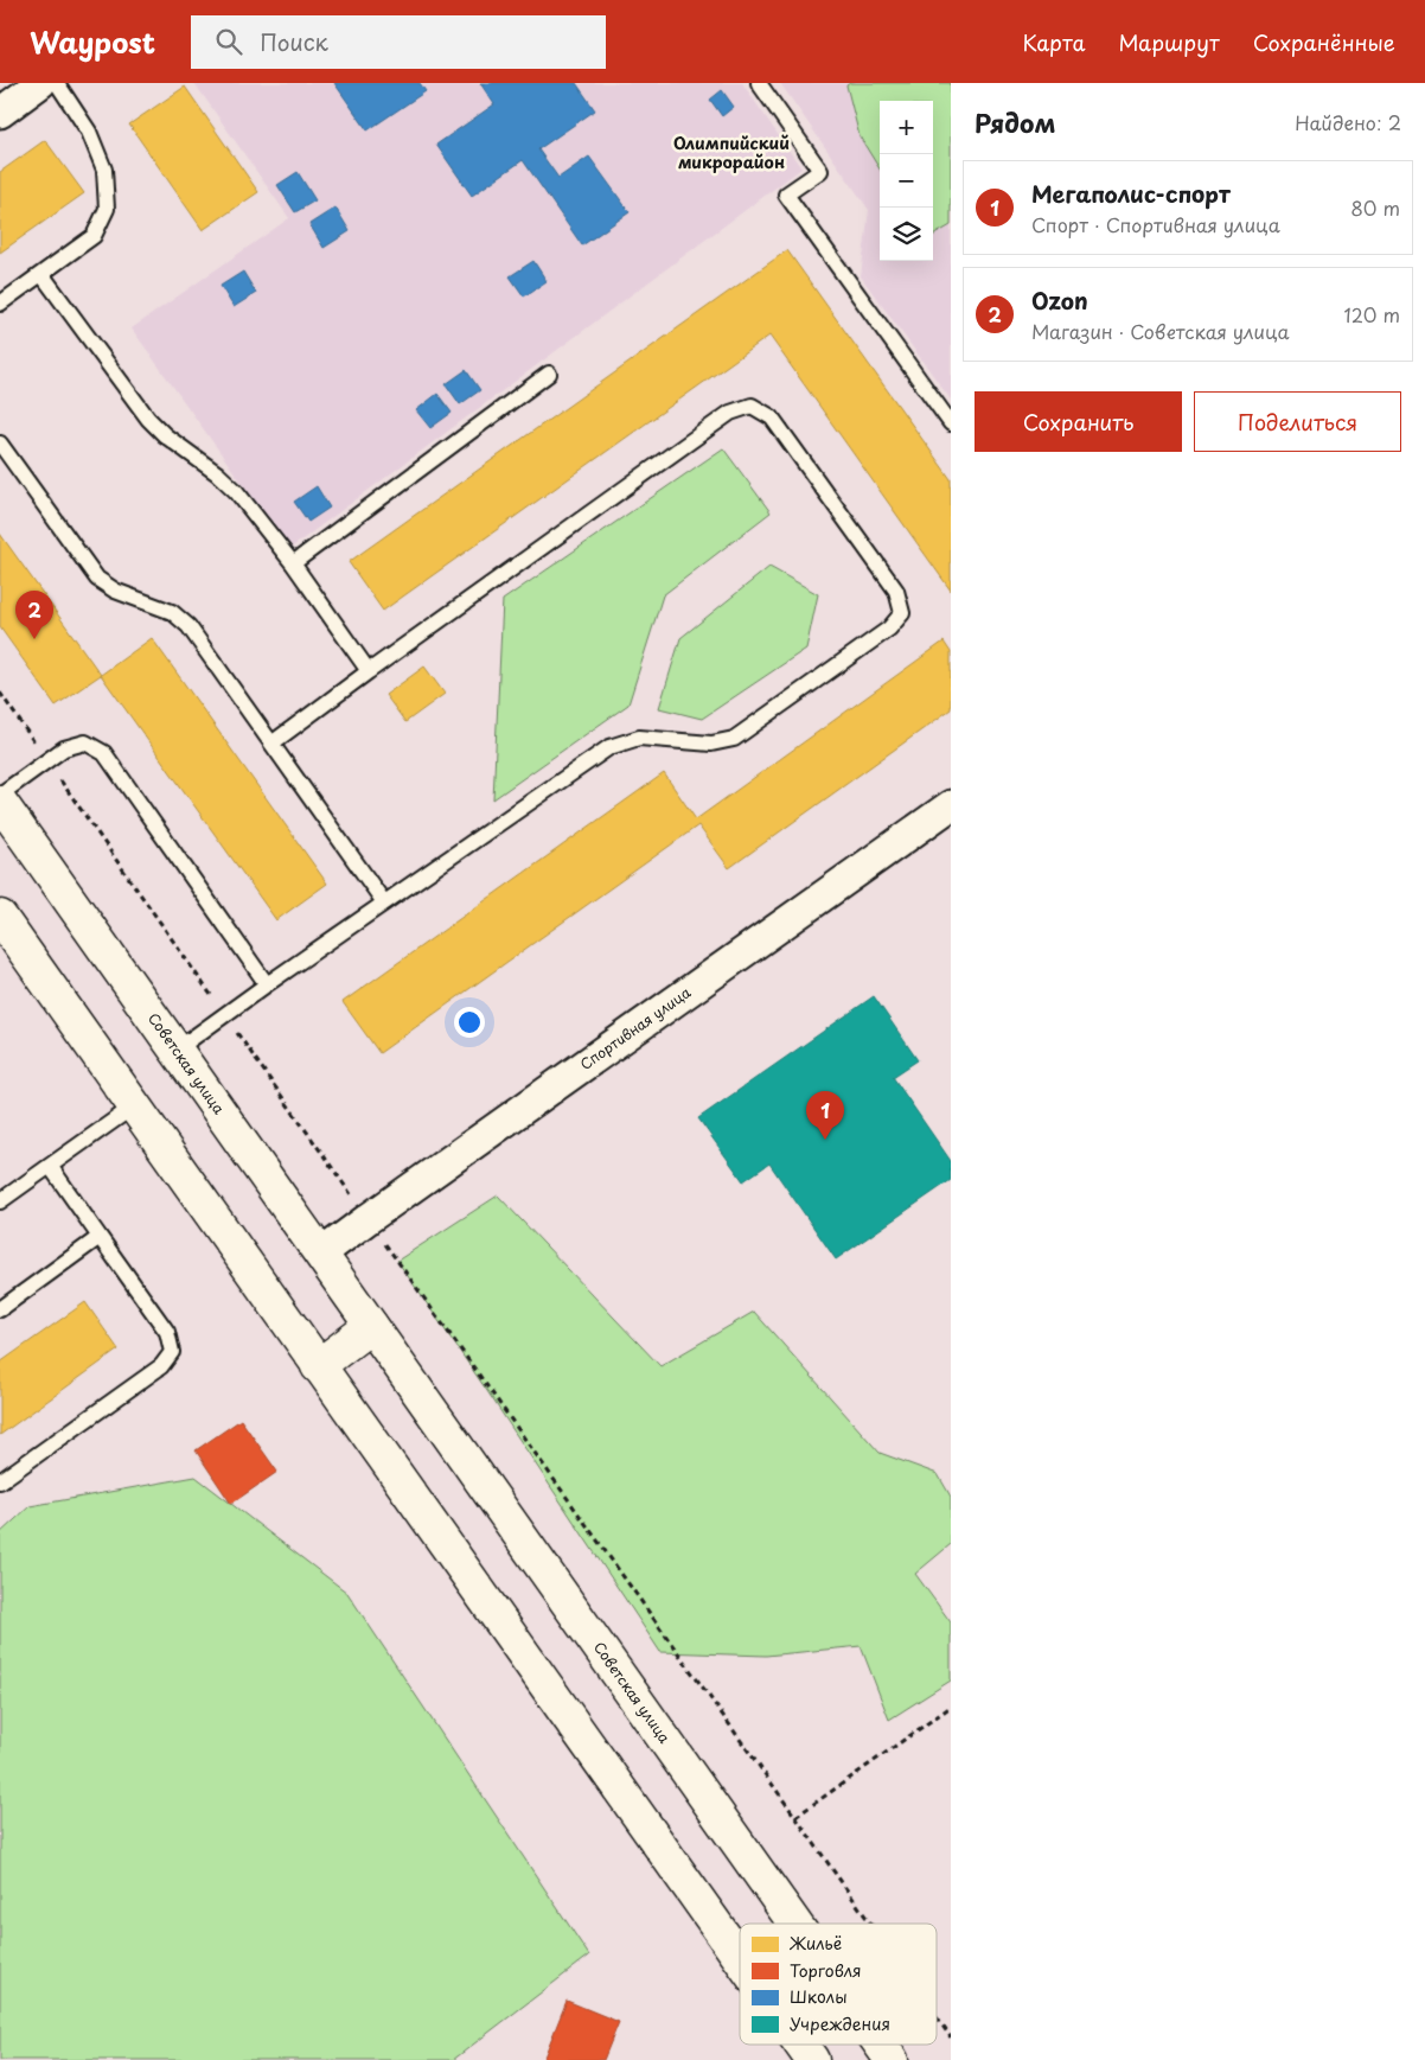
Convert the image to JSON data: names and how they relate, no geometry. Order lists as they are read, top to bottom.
{
  "streets": {
    "street": ["Спортивная улица", "Советская улица"]
  },
  "crossings": [
    ["Спортивная улица", "Советская улица"]
  ],
  "districts": ["Олимпийский микрорайон"],
  "legend": [
    "Жильё",
    "Торговля",
    "Школы",
    "Учреждения"
  ],
  "page": {
    "header": "Waypost",
    "search": "Поиск",
    "nav": ["Карта", "Маршрут", "Сохранённые"],
    "heading": ["Рядом", "Найдено: 2"],
    "map_buttons": ["+", "−"],
    "list": [
      {
        "mark": "1",
        "name": "Мегаполис-спорт",
        "note": "Спорт · Спортивная улица",
        "value": "80 m"
      },
      {
        "mark": "2",
        "name": "Ozon",
        "note": "Магазин · Советская улица",
        "value": "120 m"
      }
    ],
    "buttons": ["Сохранить", "Поделиться"],
    "pins": ["2", "1"]
  }
}
